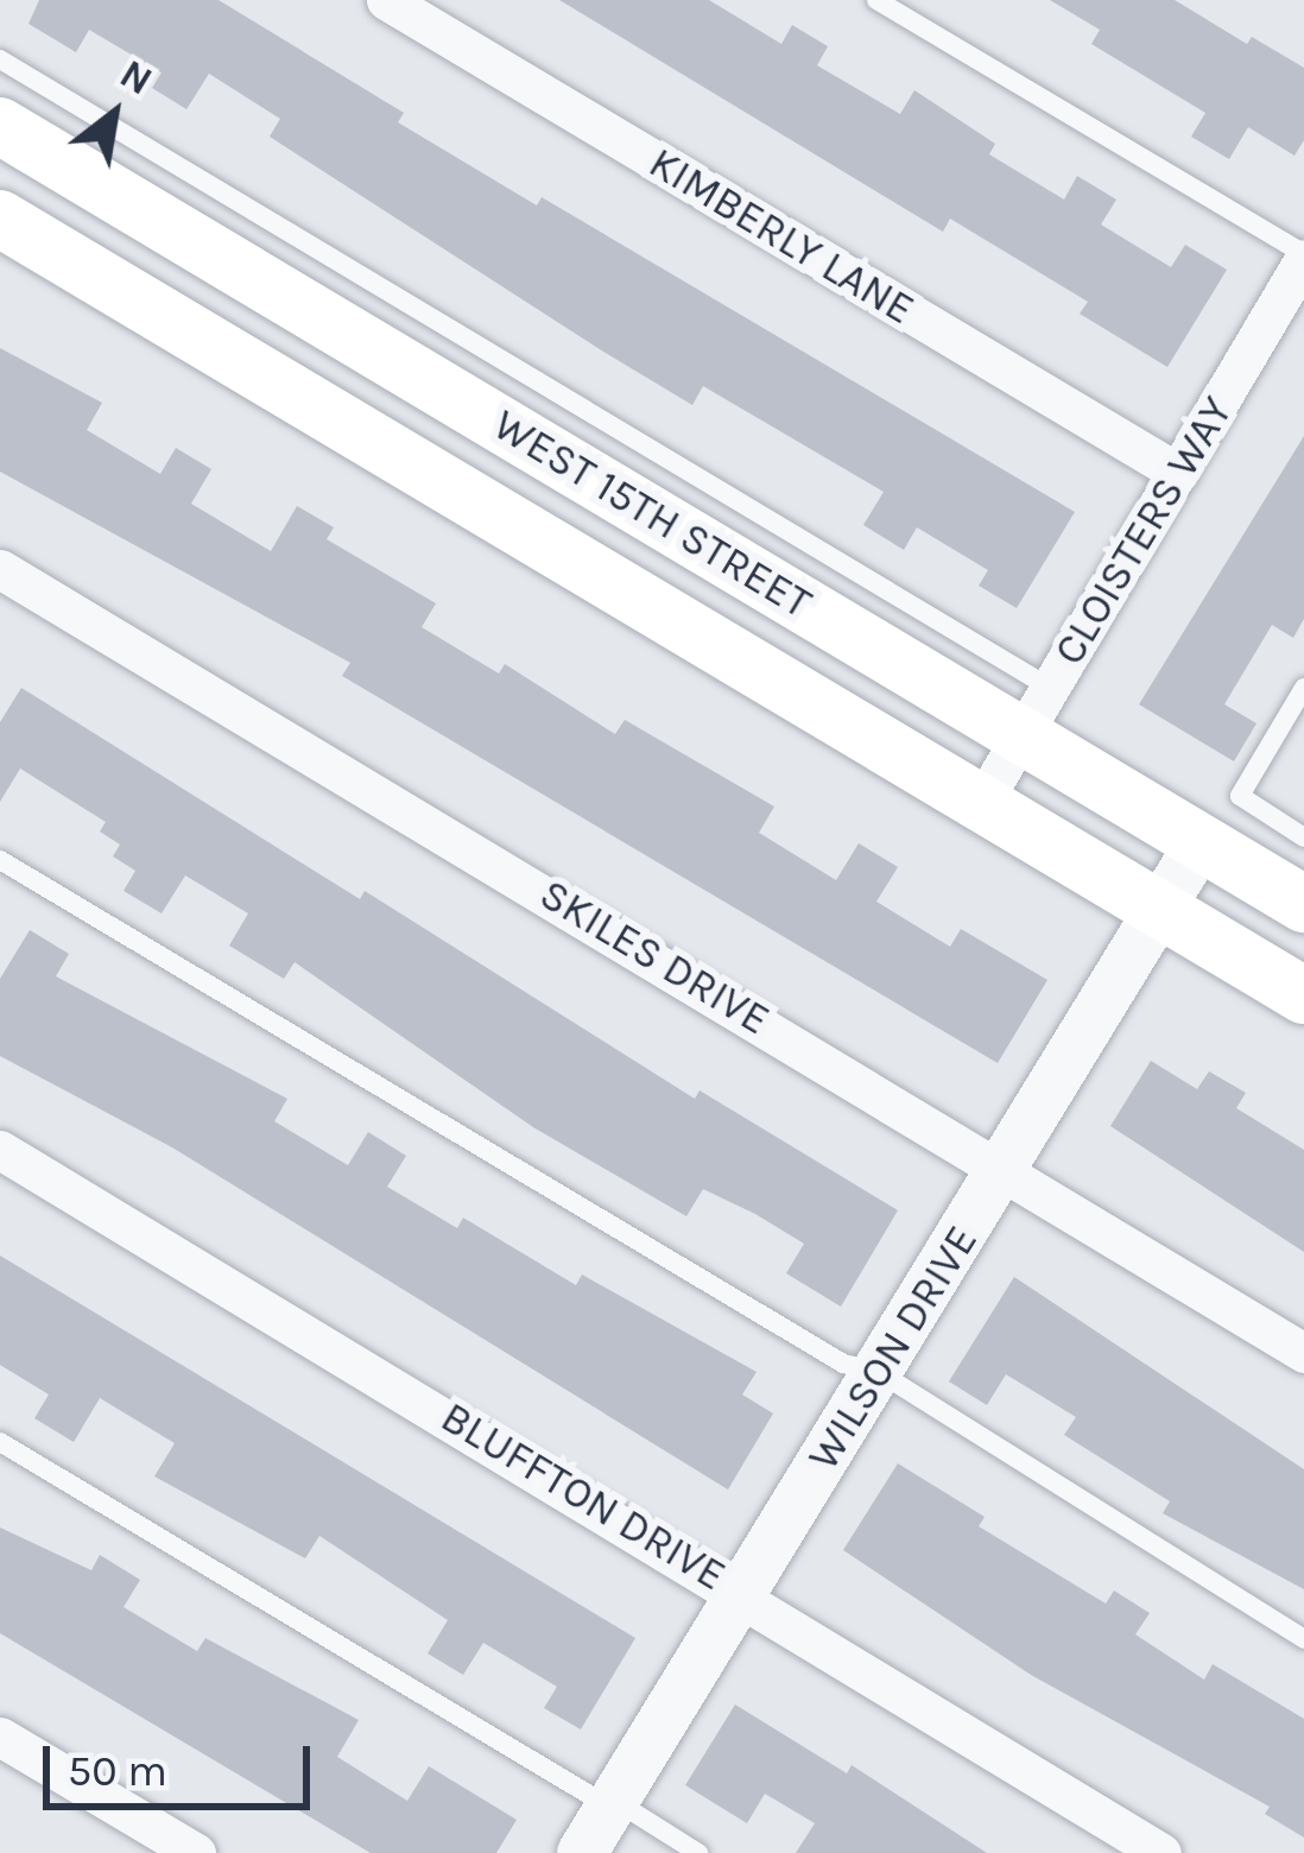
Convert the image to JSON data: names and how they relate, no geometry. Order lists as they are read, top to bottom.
{
  "streets": {
    "main road": ["WEST 15TH STREET"],
    "street": [
      "KIMBERLY LANE",
      "CLOISTERS WAY",
      "SKILES DRIVE",
      "WILSON DRIVE",
      "BLUFFTON DRIVE"
    ]
  },
  "crossings": [
    ["KIMBERLY LANE", "CLOISTERS WAY"],
    ["WEST 15TH STREET", "CLOISTERS WAY"],
    ["WEST 15TH STREET", "WILSON DRIVE"],
    ["SKILES DRIVE", "WILSON DRIVE"],
    ["WILSON DRIVE", "BLUFFTON DRIVE"]
  ],
  "scale_bar": "50 m",
  "north": "top right"
}
